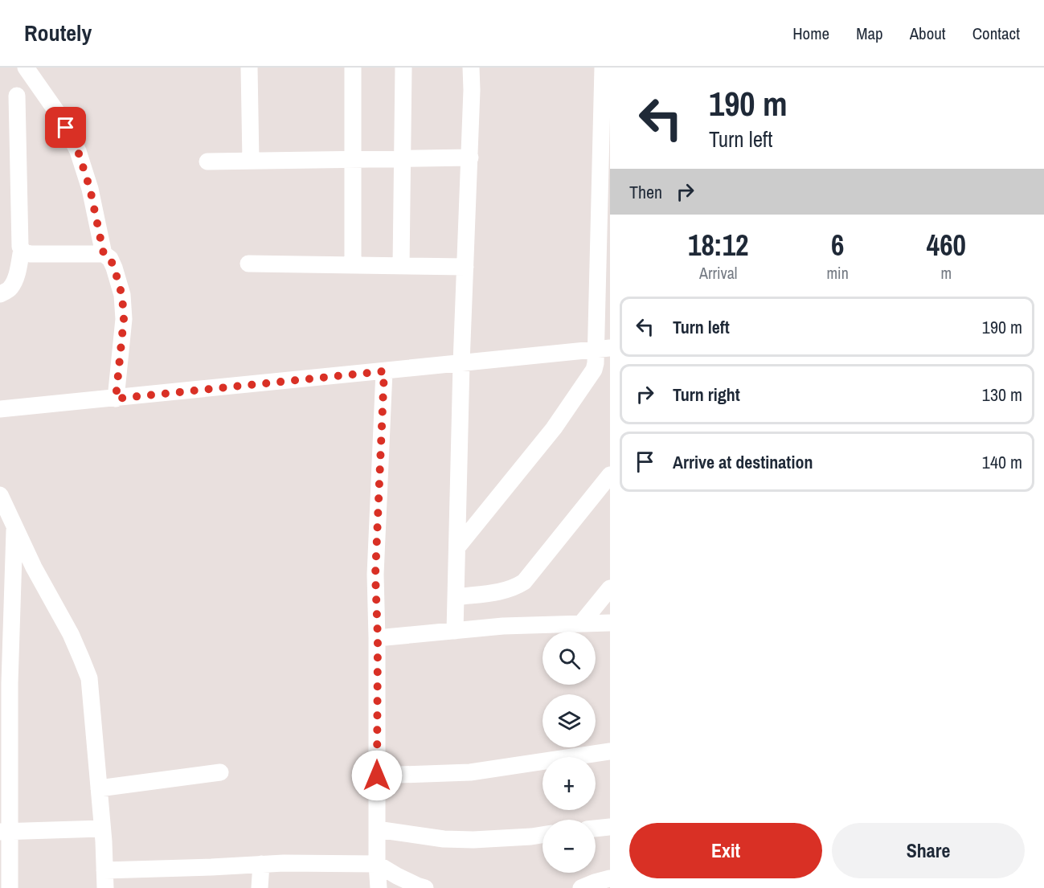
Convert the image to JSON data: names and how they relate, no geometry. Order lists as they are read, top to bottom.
{
  "page": {
    "header": "Routely",
    "nav": [
      "Home",
      "Map",
      "About",
      "Contact"
    ],
    "turn": ["190 m", "Turn left"],
    "then": "Then",
    "eta": [
      "18:12",
      "Arrival",
      "6",
      "min",
      "460",
      "m"
    ],
    "list": [
      {
        "name": "Turn left",
        "value": "190 m"
      },
      {
        "name": "Turn right",
        "value": "130 m"
      },
      {
        "name": "Arrive at destination",
        "value": "140 m"
      }
    ],
    "map_buttons": ["+", "−"],
    "buttons": ["Exit", "Share"]
  }
}
